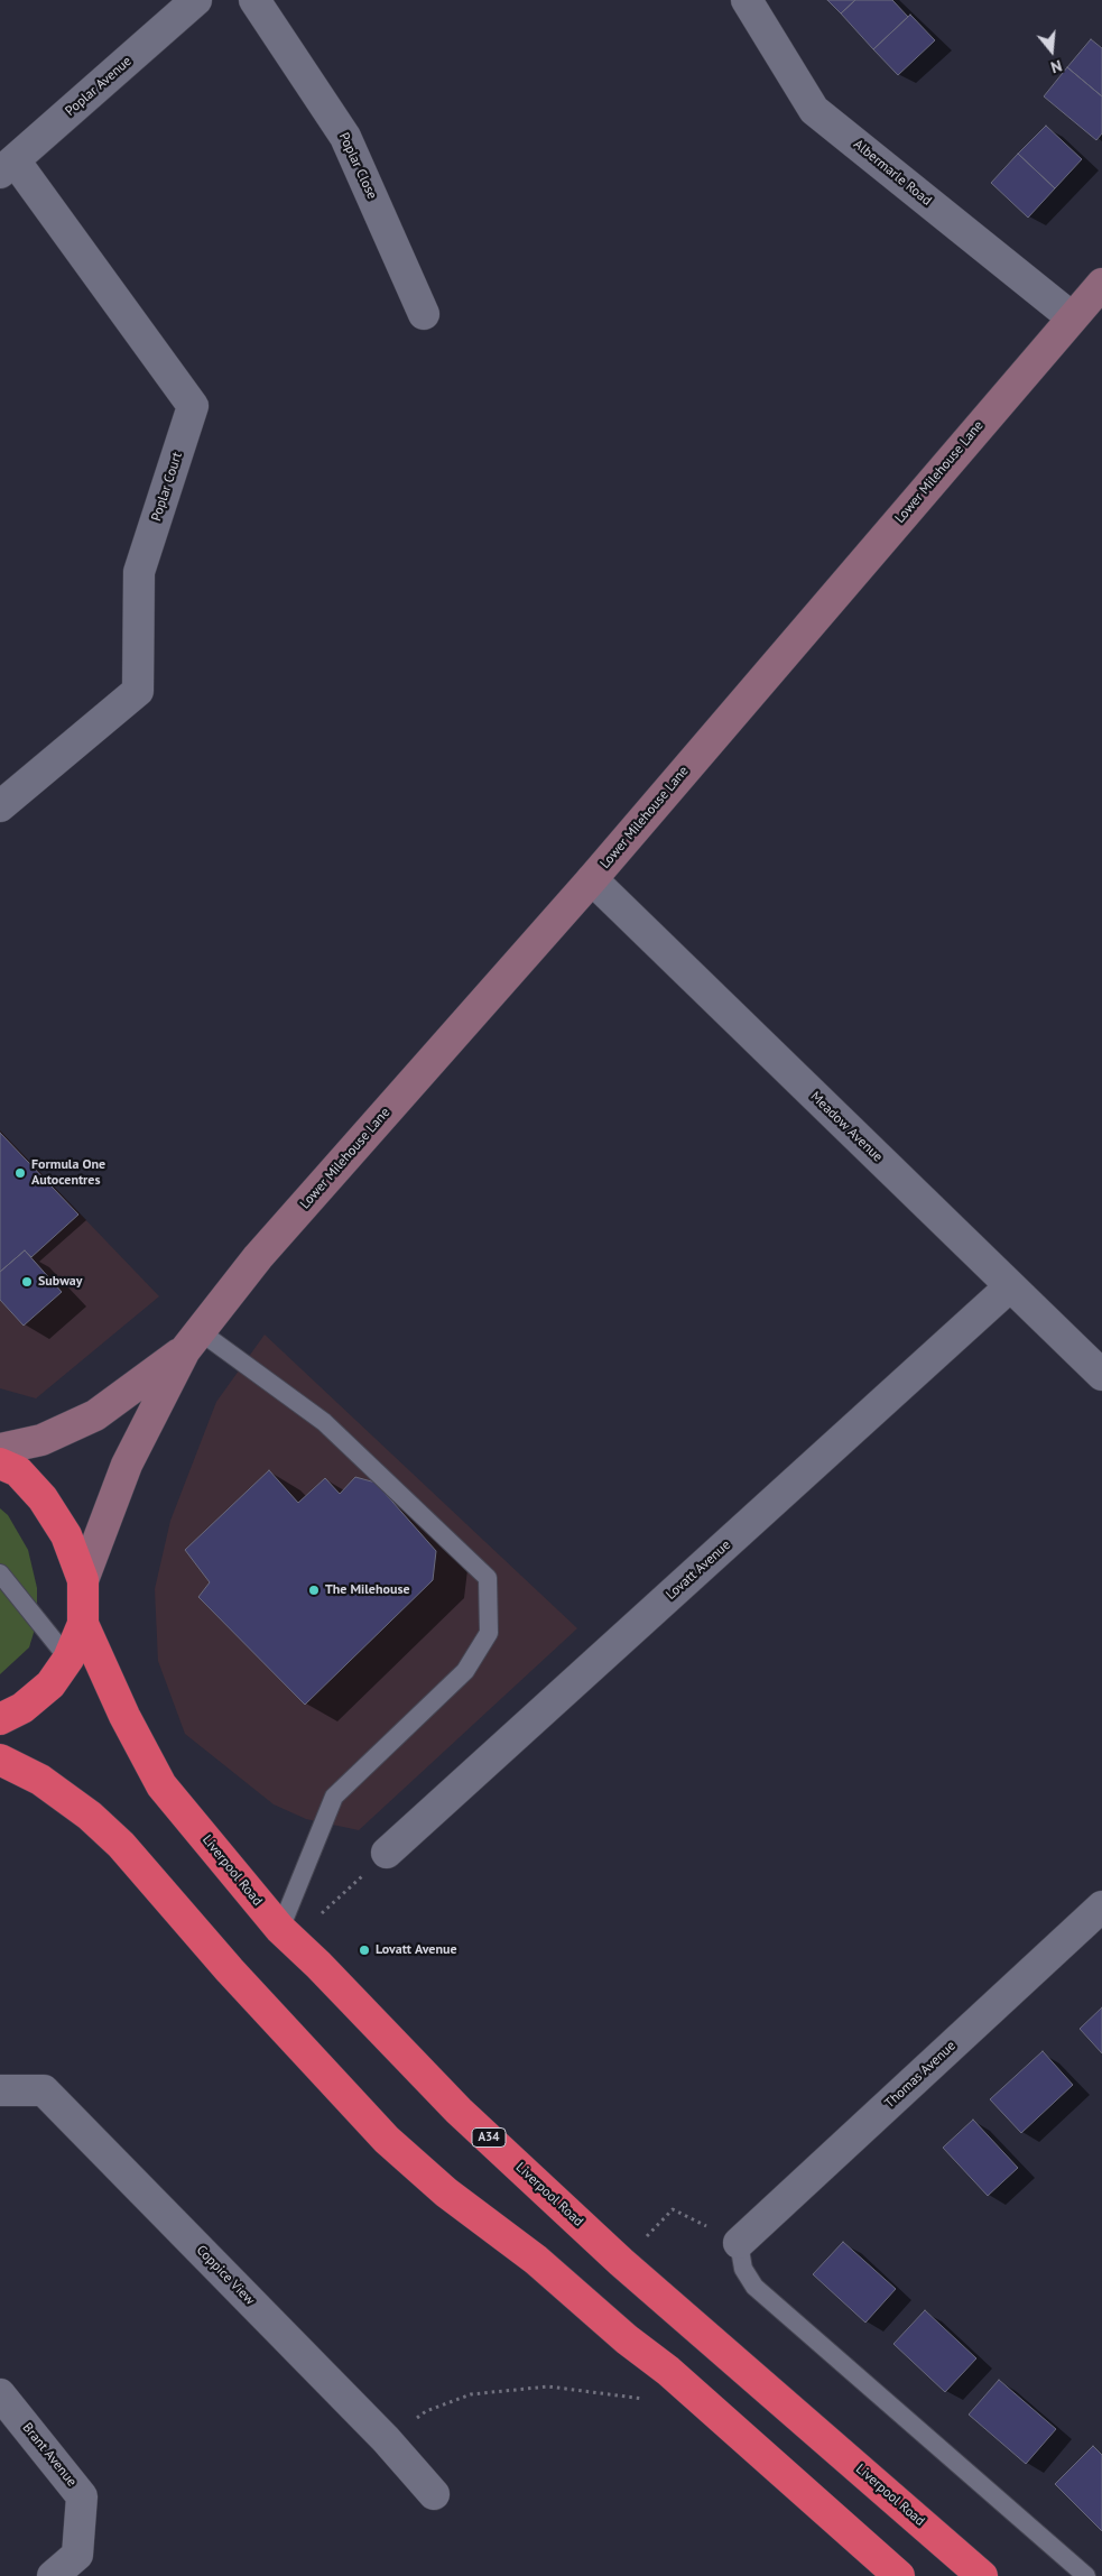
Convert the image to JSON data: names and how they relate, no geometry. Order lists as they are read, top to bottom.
{
  "streets": {
    "highway": ["Liverpool Road", "A34"],
    "main road": ["Lower Milehouse Lane"],
    "street": [
      "Poplar Avenue",
      "Poplar Close",
      "Albermarle Road",
      "Poplar Court",
      "Meadow Avenue",
      "Lovatt Avenue",
      "Thomas Avenue",
      "Coppice View",
      "Brant Avenue"
    ]
  },
  "crossings": [
    ["Poplar Avenue", "Poplar Court"],
    ["Albermarle Road", "Lower Milehouse Lane"],
    ["Lower Milehouse Lane", "Meadow Avenue"],
    ["Meadow Avenue", "Lovatt Avenue"]
  ],
  "places": [
    "Formula One Autocentres",
    "Subway",
    "The Milehouse",
    "Lovatt Avenue"
  ],
  "north": "bottom"
}
